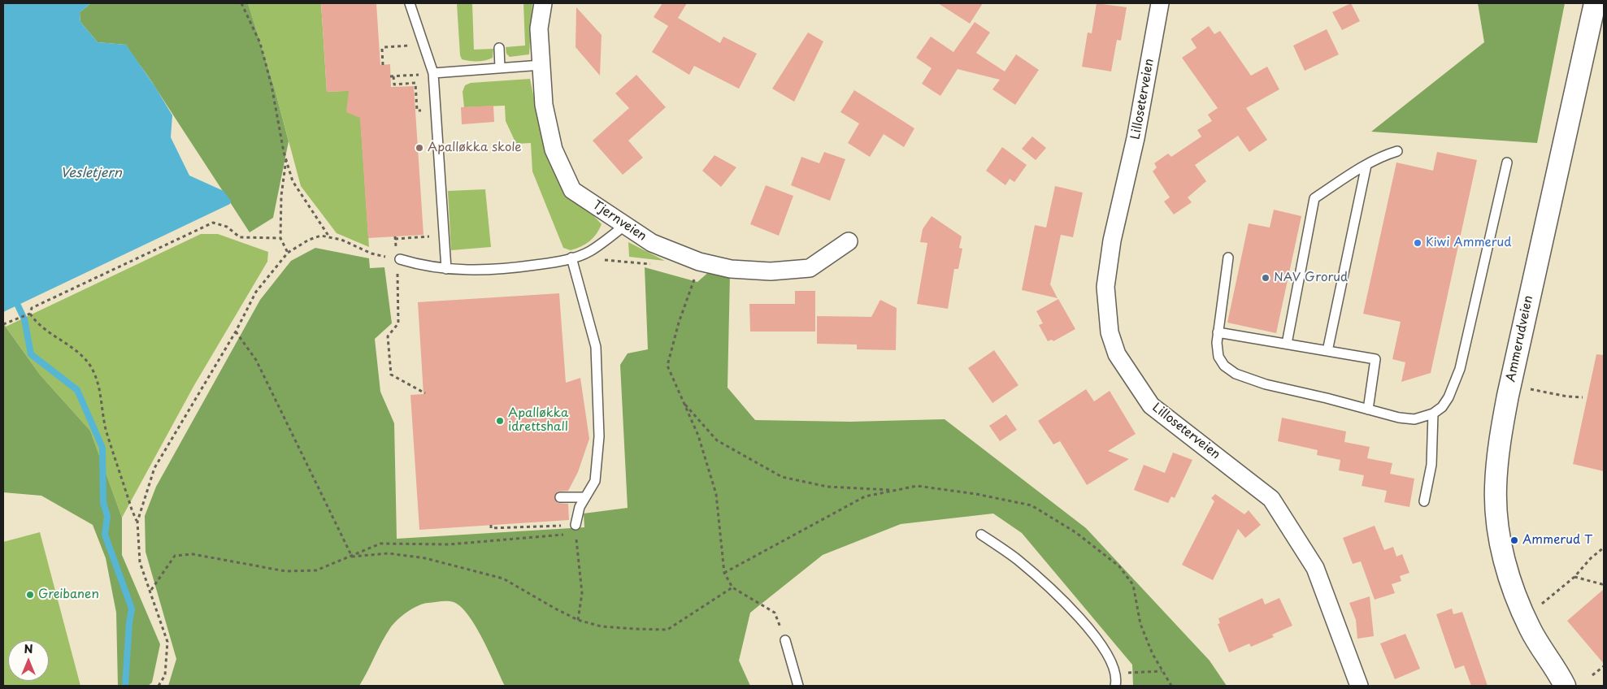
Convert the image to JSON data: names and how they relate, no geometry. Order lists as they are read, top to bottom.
{
  "streets": {
    "street": ["Lilloseterveien", "Tjernveien", "Ammerudveien"]
  },
  "water": ["Vesletjern"],
  "places": [
    "Apalløkka skole",
    "Kiwi Ammerud",
    "NAV Grorud",
    "Apalløkka idrettshall",
    "Ammerud T",
    "Greibanen"
  ],
  "north": "top"
}
